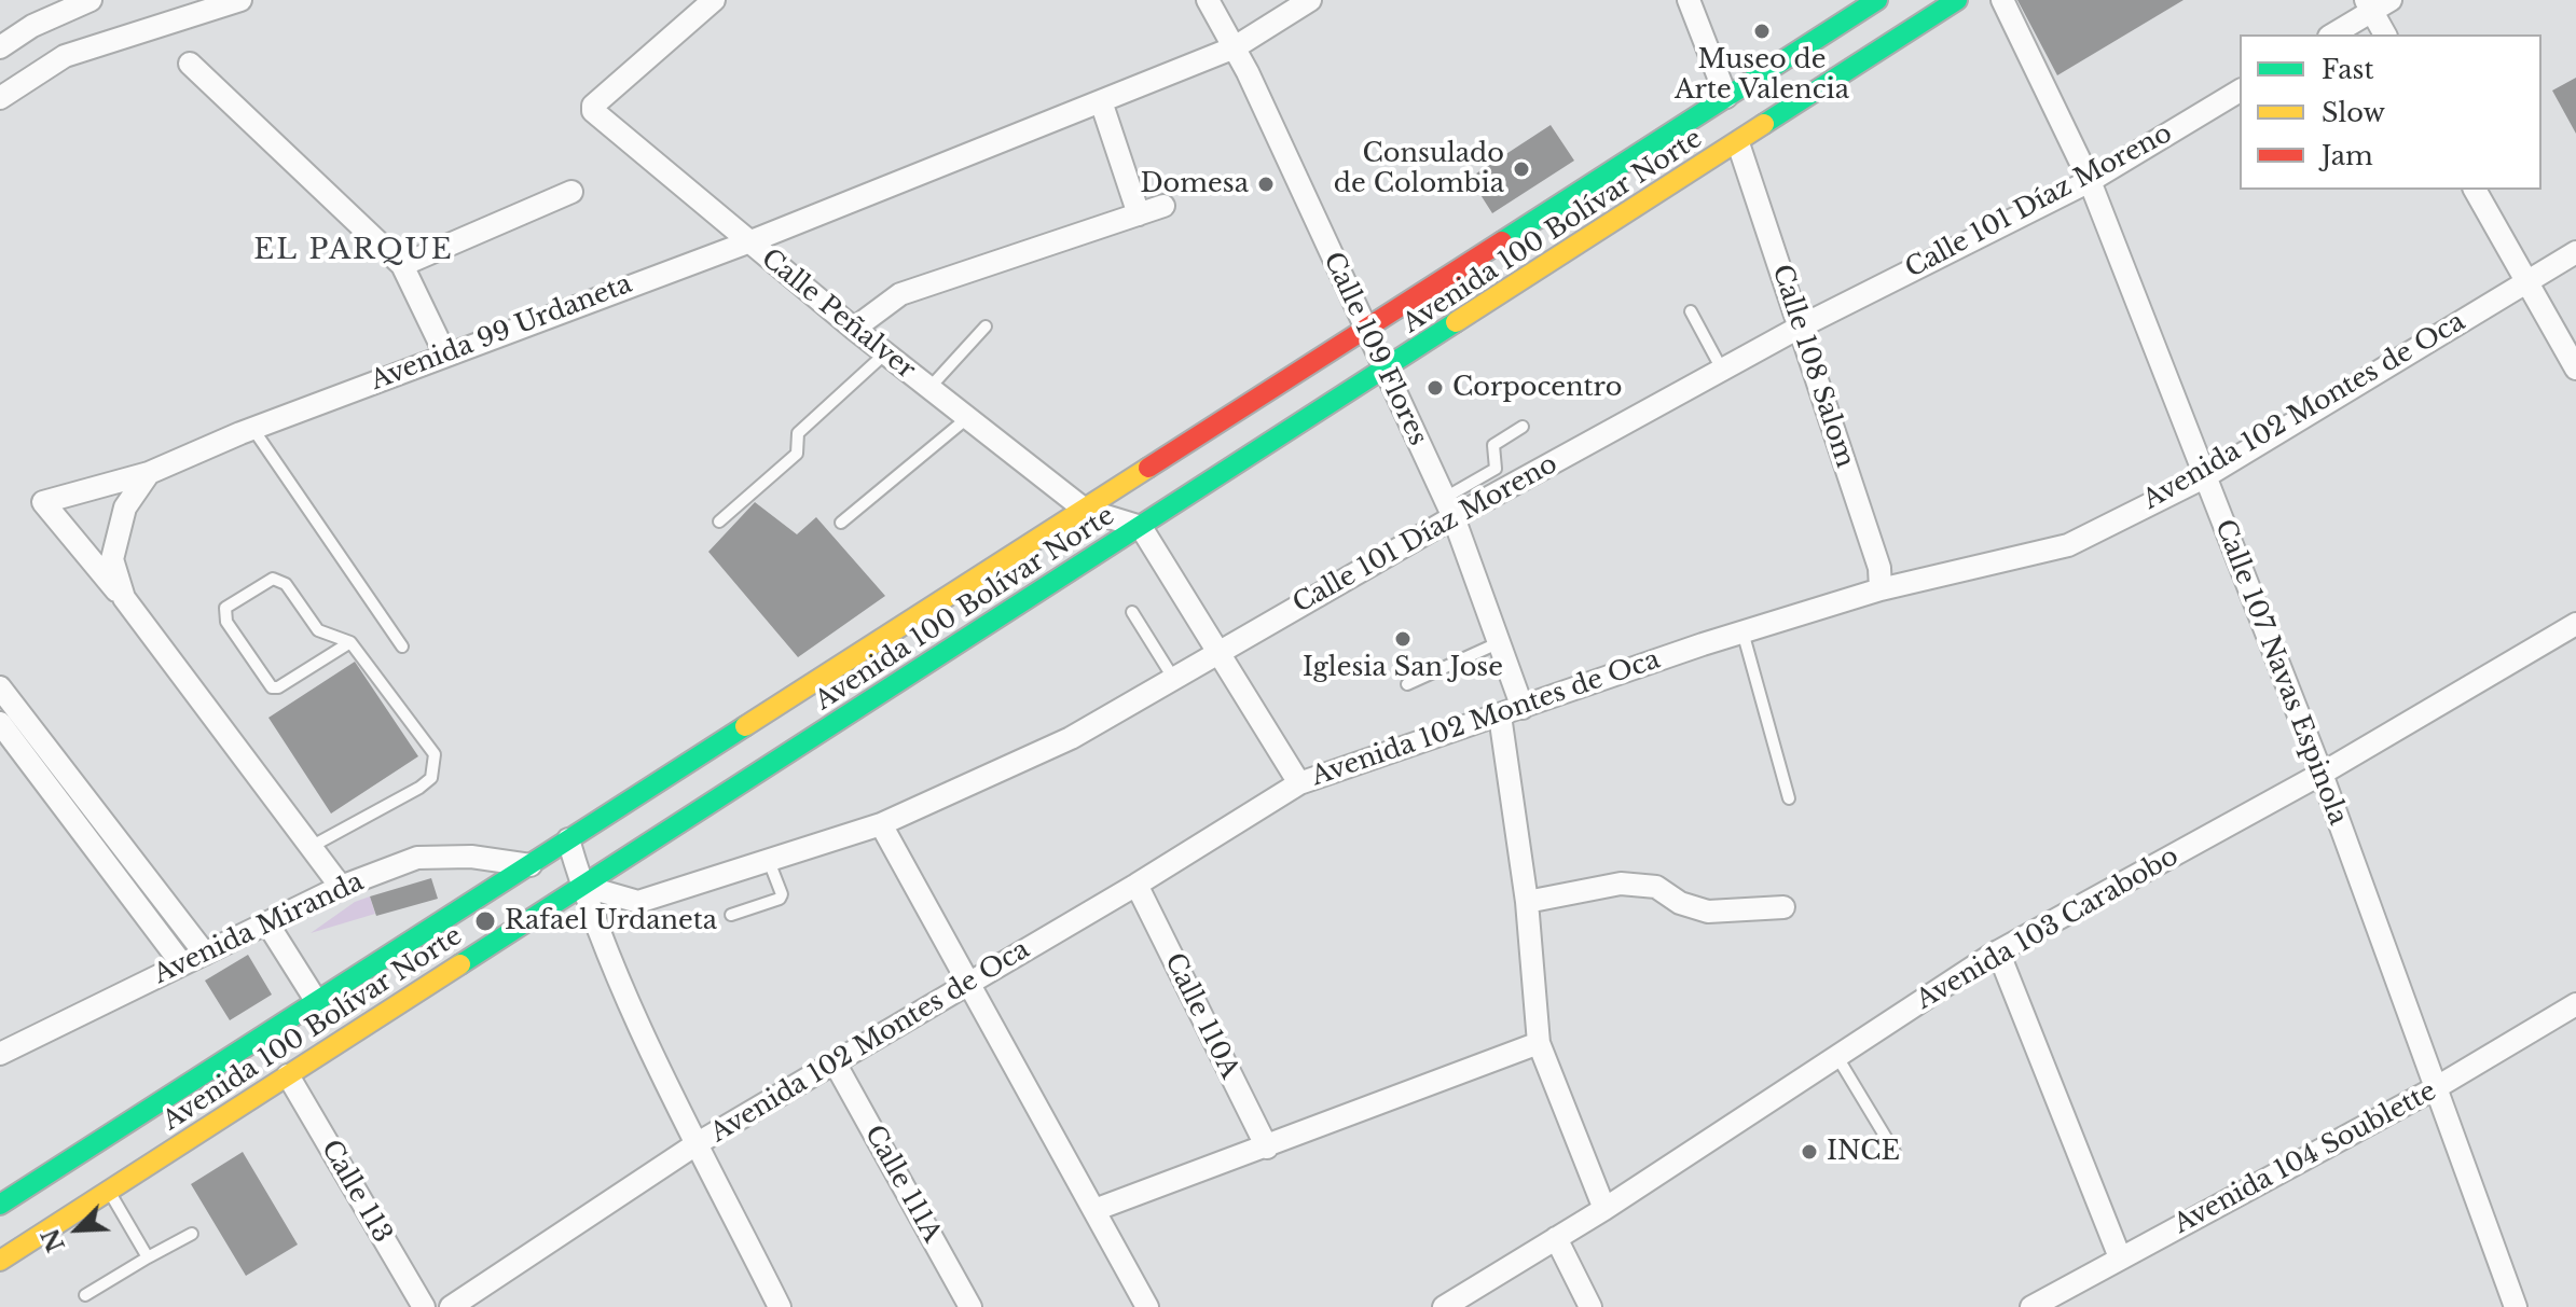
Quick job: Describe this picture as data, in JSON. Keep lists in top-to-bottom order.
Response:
{
  "streets": {
    "main road": ["Avenida 100 Bolívar Norte"],
    "street": [
      "Calle 101 Díaz Moreno",
      "Calle Peñalver",
      "Avenida 99 Urdaneta",
      "Calle 109 Flores",
      "Calle 108 Salom",
      "Avenida 102 Montes de Oca",
      "Calle 107 Navas Espinola",
      "Avenida Miranda",
      "Avenida 103 Carabobo",
      "Calle 110A",
      "Avenida 104 Soublette",
      "Calle 111A",
      "Calle 113"
    ]
  },
  "crossings": [
    ["Calle 101 Díaz Moreno", "Avenida 100 Bolívar Norte"],
    ["Calle 101 Díaz Moreno", "Calle 109 Flores"],
    ["Calle 101 Díaz Moreno", "Calle 108 Salom"],
    ["Calle 101 Díaz Moreno", "Calle 107 Navas Espinola"],
    ["Avenida 100 Bolívar Norte", "Calle Peñalver"],
    ["Avenida 100 Bolívar Norte", "Calle 109 Flores"],
    ["Avenida 100 Bolívar Norte", "Calle 108 Salom"],
    ["Avenida 100 Bolívar Norte", "Avenida Miranda"],
    ["Avenida 100 Bolívar Norte", "Calle 113"],
    ["Calle Peñalver", "Avenida 99 Urdaneta"],
    ["Avenida 99 Urdaneta", "Calle 109 Flores"],
    ["Calle 109 Flores", "Avenida 102 Montes de Oca"],
    ["Calle 108 Salom", "Avenida 102 Montes de Oca"],
    ["Avenida 102 Montes de Oca", "Calle 107 Navas Espinola"],
    ["Avenida 102 Montes de Oca", "Calle 110A"],
    ["Avenida 102 Montes de Oca", "Calle 111A"],
    ["Calle 107 Navas Espinola", "Avenida 103 Carabobo"],
    ["Calle 107 Navas Espinola", "Avenida 104 Soublette"]
  ],
  "districts": ["EL PARQUE"],
  "places": [
    "Museo de Arte Valencia",
    "Consulado de Colombia",
    "Domesa",
    "Corpocentro",
    "Iglesia San Jose",
    "Rafael Urdaneta",
    "INCE"
  ],
  "legend": ["Fast", "Slow", "Jam"],
  "north": "bottom left"
}
